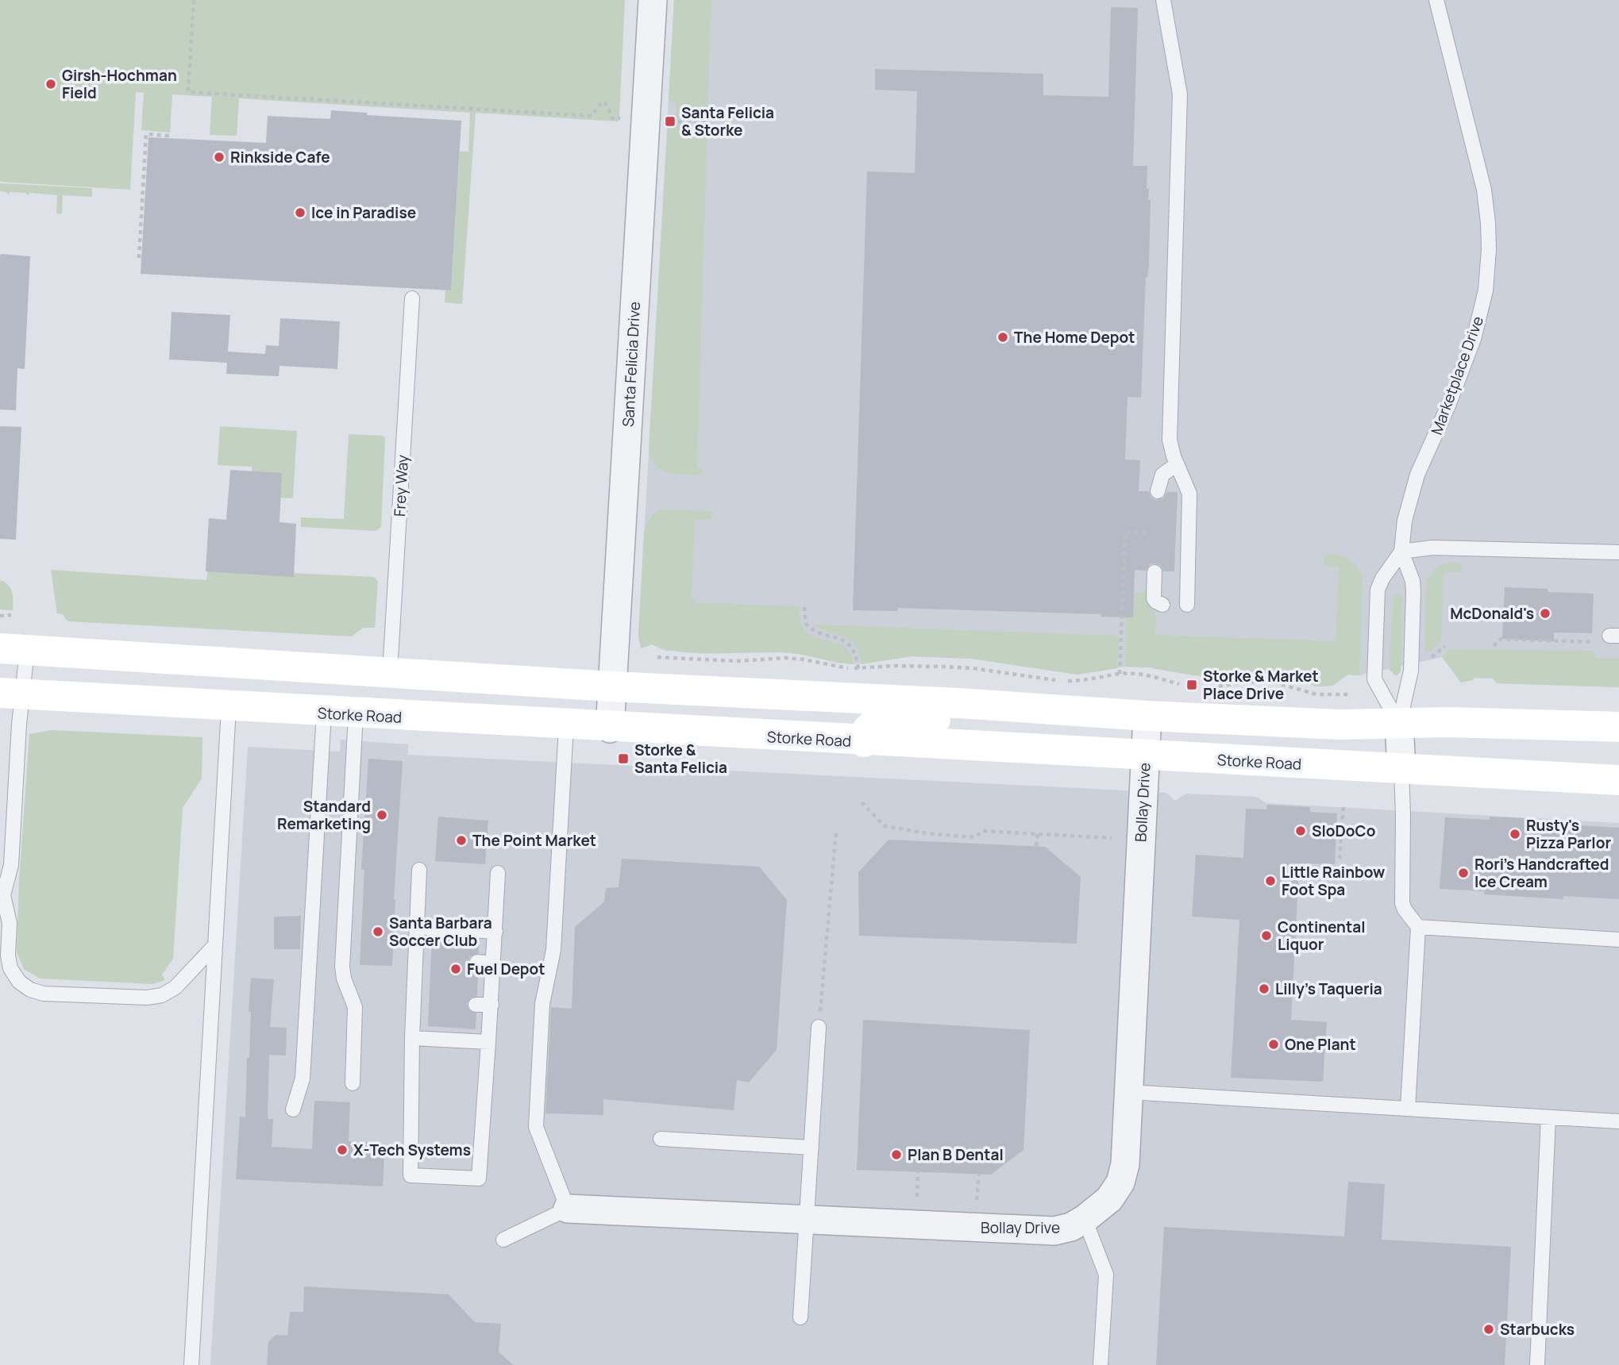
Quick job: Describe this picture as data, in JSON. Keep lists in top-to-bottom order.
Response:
{
  "streets": {
    "main road": ["Storke Road"],
    "street": ["Santa Felicia Drive", "Bollay Drive"],
    "lane": ["Marketplace Drive", "Frey Way"]
  },
  "crossings": [
    ["Santa Felicia Drive", "Storke Road"],
    ["Storke Road", "Bollay Drive"]
  ],
  "places": {
    "other": [
      "Girsh-Hochman Field",
      "Rinkside Cafe",
      "Ice in Paradise",
      "The Home Depot",
      "McDonald's",
      "Standard Remarketing",
      "SloDoCo",
      "Rusty's Pizza Parlor",
      "The Point Market",
      "Rori's Handcrafted Ice Cream",
      "Little Rainbow Foot Spa",
      "Santa Barbara Soccer Club",
      "Continental Liquor",
      "Fuel Depot",
      "Lilly's Taqueria",
      "One Plant",
      "X-Tech Systems",
      "Plan B Dental",
      "Starbucks"
    ],
    "transit": ["Santa Felicia & Storke", "Storke & Market Place Drive", "Storke & Santa Felicia"]
  }
}
